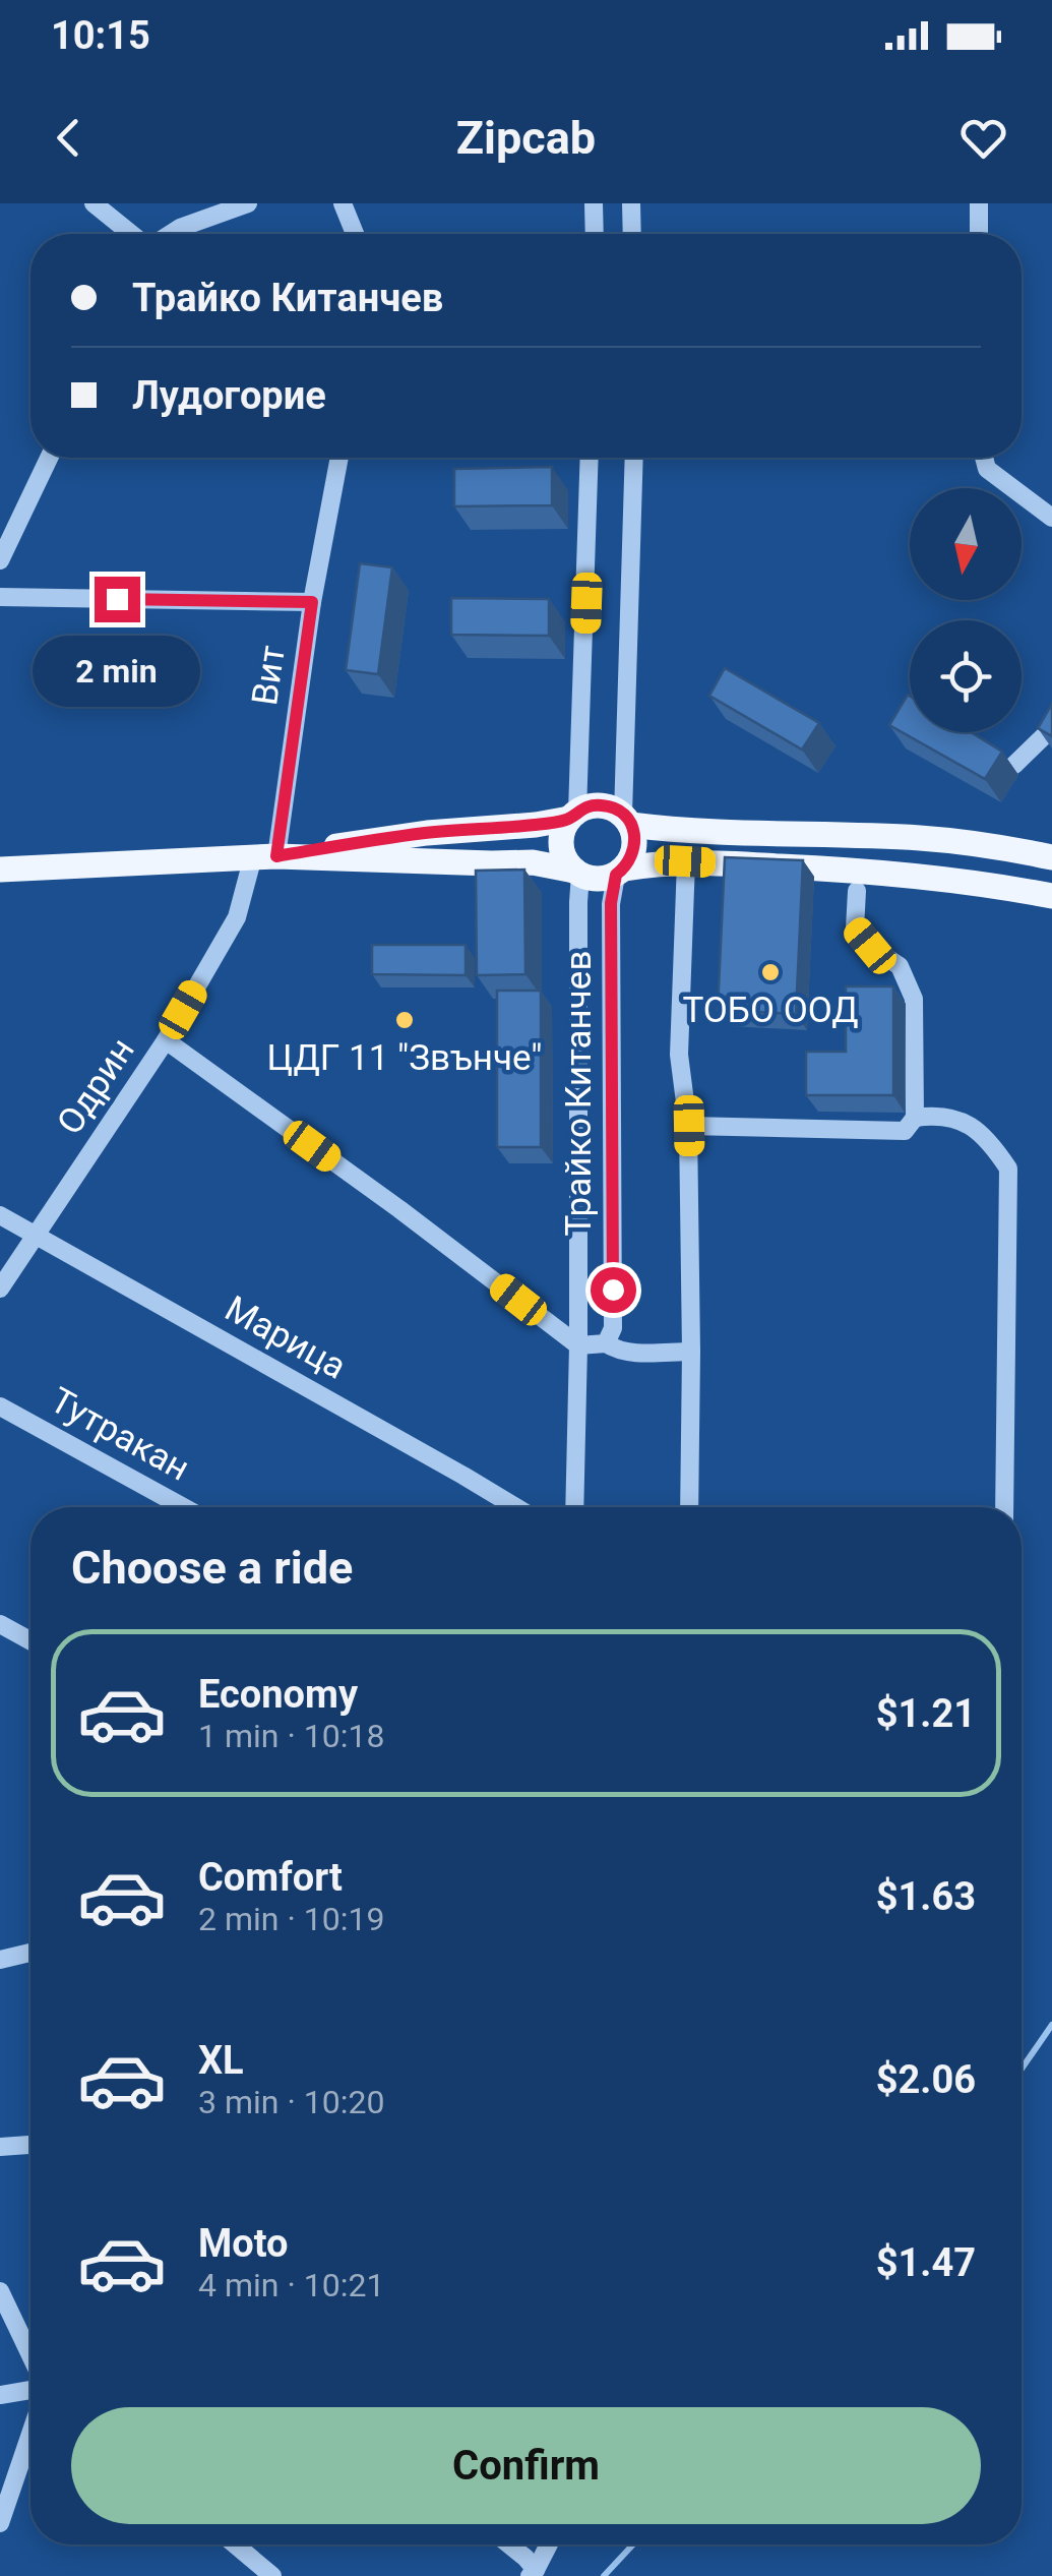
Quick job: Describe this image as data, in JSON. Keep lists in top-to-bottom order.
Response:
{
  "streets": {
    "street": [
      "Вит",
      "Одрин",
      "Трайко Китанчев",
      "Марица",
      "Тутракан"
    ]
  },
  "crossings": [
    ["Вит", "Одрин"],
    ["Одрин", "Марица"]
  ],
  "places": ["ТОБО ООД", "ЦДГ 11 \"Звънче\""],
  "north": "bottom",
  "page": {
    "status": "10:15",
    "header": "Zipcab",
    "banner": ["Трайко Китанчев", "Лудогорие"],
    "bubble": "2 min",
    "heading": "Choose a ride",
    "list": [
      {
        "name": "Economy",
        "note": "1 min · 10:18",
        "value": "$1.21"
      },
      {
        "name": "Comfort",
        "note": "2 min · 10:19",
        "value": "$1.63"
      },
      {
        "name": "XL",
        "note": "3 min · 10:20",
        "value": "$2.06"
      },
      {
        "name": "Moto",
        "note": "4 min · 10:21",
        "value": "$1.47"
      }
    ],
    "buttons": "Confirm"
  }
}
